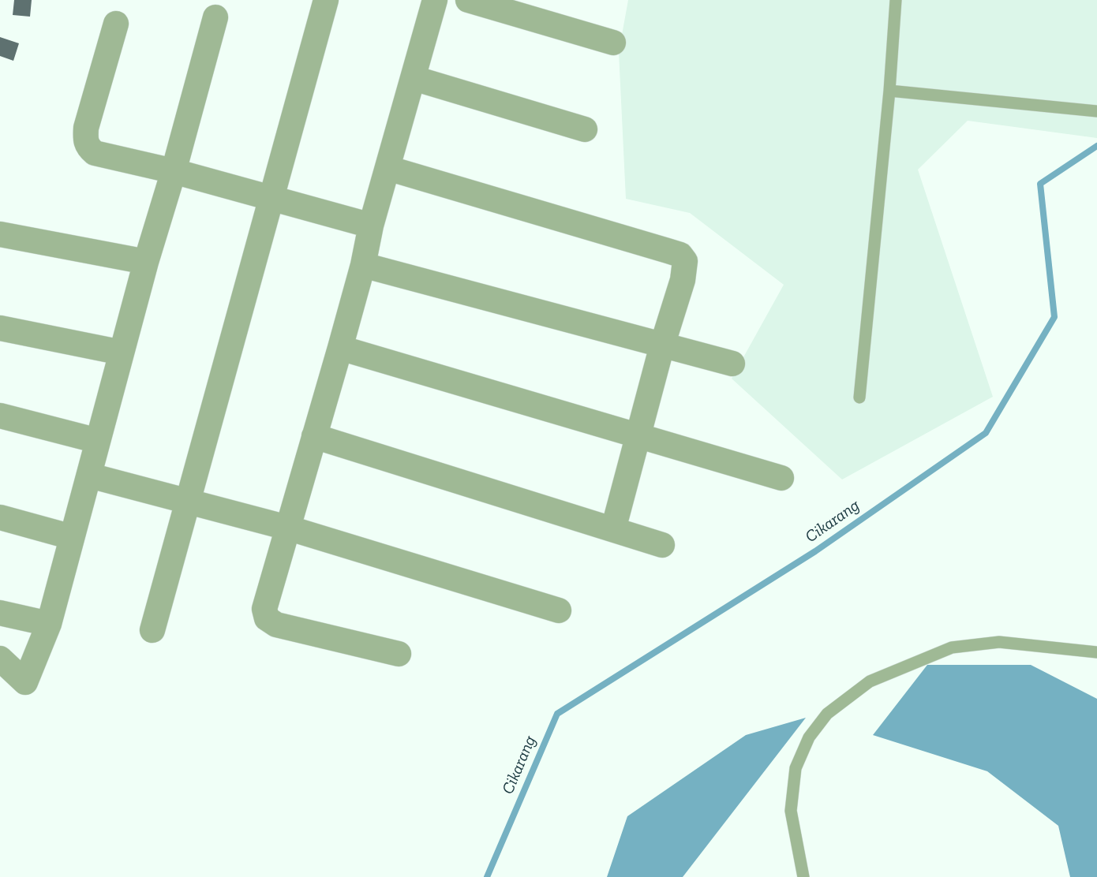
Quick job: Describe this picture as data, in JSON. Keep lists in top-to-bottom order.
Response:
{
  "water": ["Cikarang"]
}
